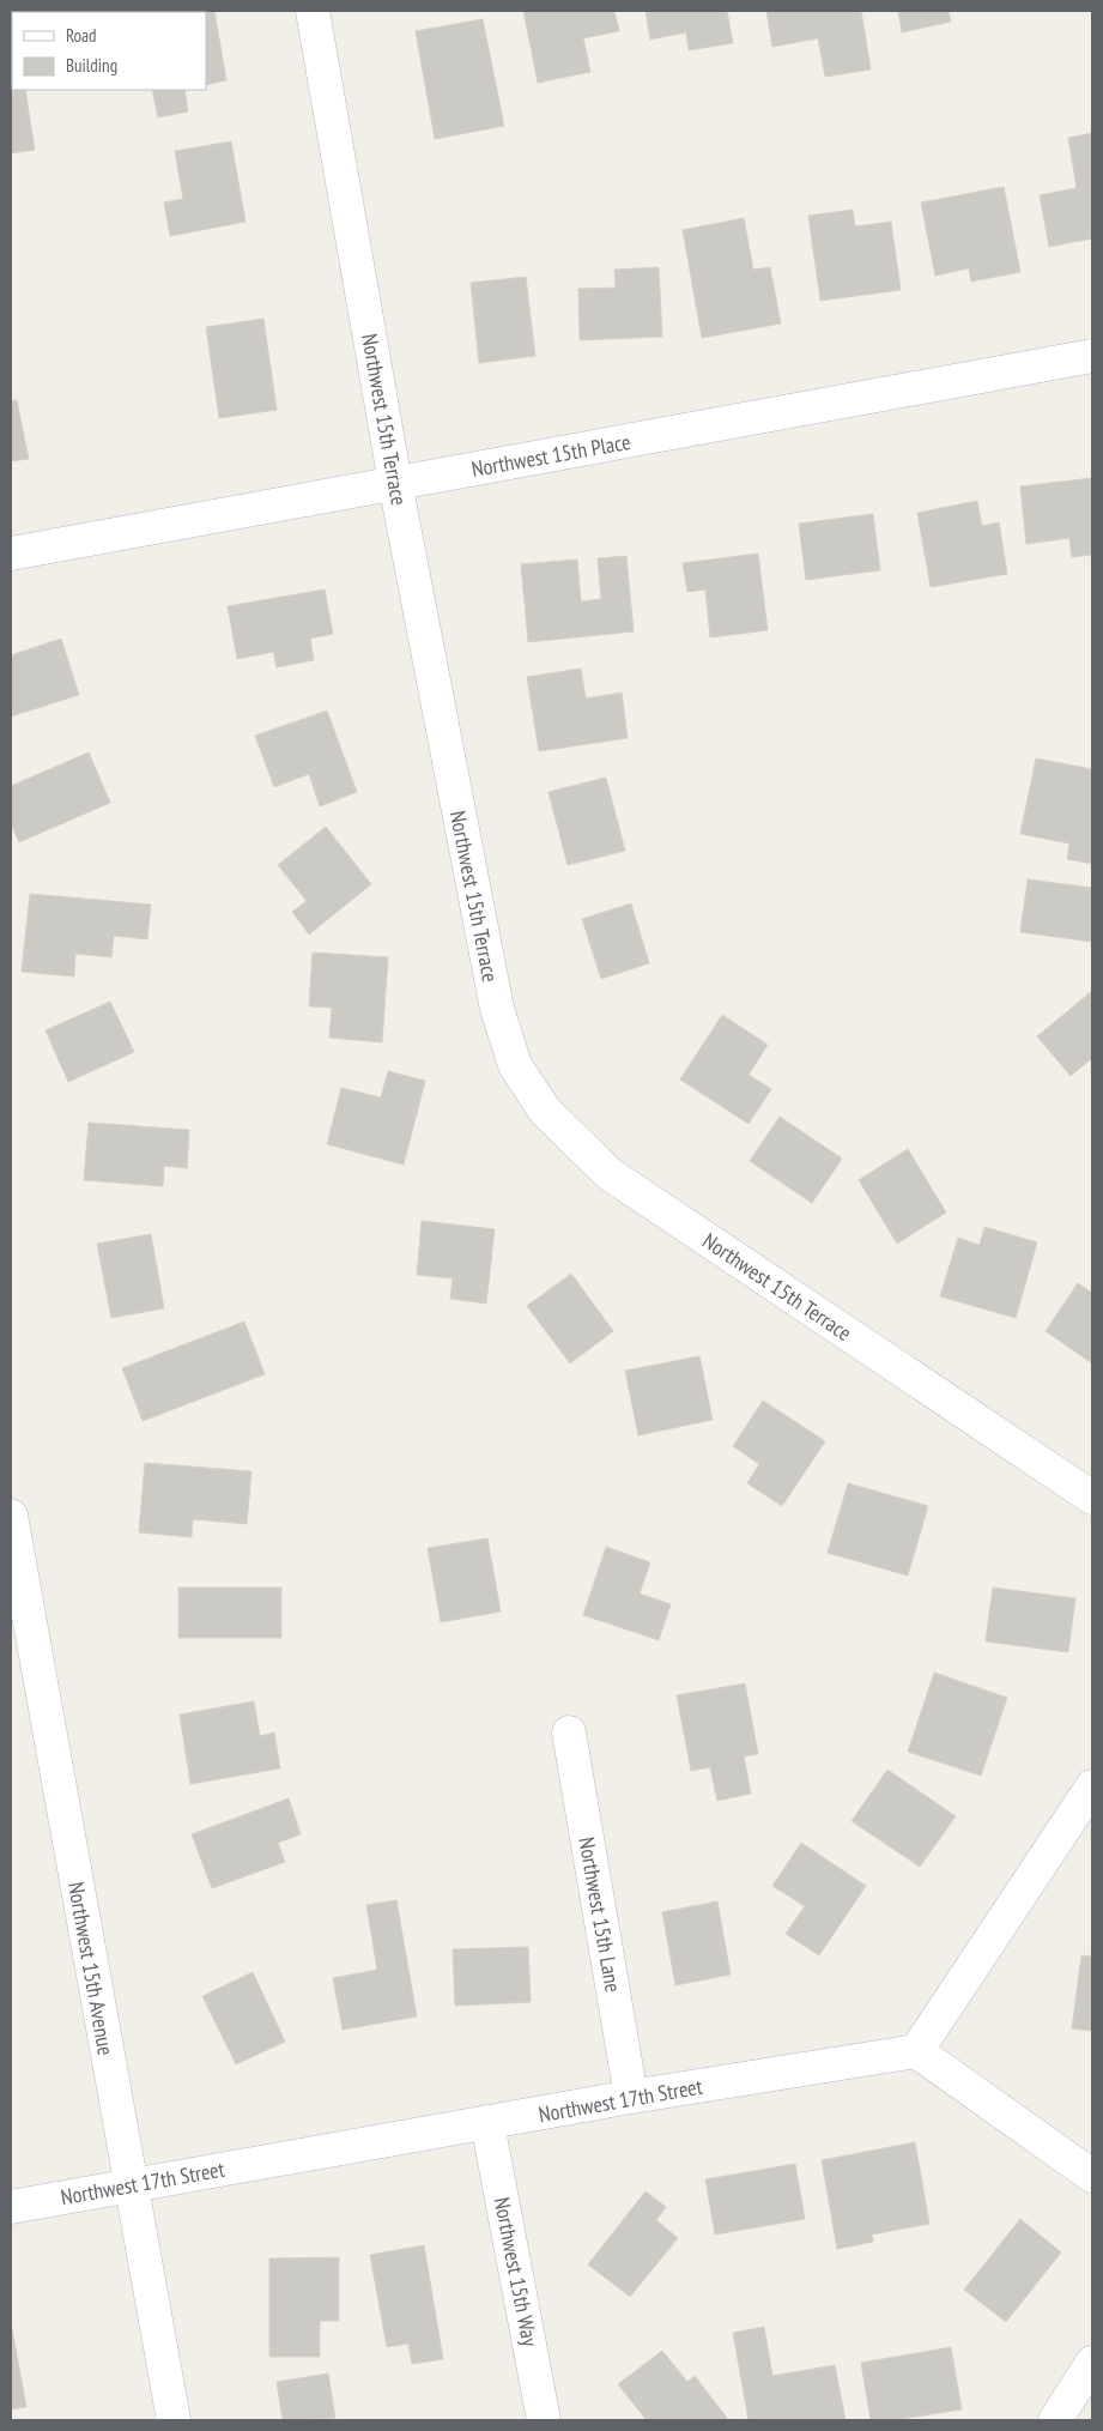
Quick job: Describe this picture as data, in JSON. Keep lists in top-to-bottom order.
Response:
{
  "streets": {
    "street": [
      "Northwest 15th Terrace",
      "Northwest 15th Place",
      "Northwest 15th Lane",
      "Northwest 15th Avenue",
      "Northwest 17th Street",
      "Northwest 15th Way"
    ]
  },
  "crossings": [
    ["Northwest 15th Terrace", "Northwest 15th Place"],
    ["Northwest 15th Lane", "Northwest 17th Street"],
    ["Northwest 15th Avenue", "Northwest 17th Street"],
    ["Northwest 17th Street", "Northwest 15th Way"]
  ],
  "legend": ["Road", "Building"]
}
